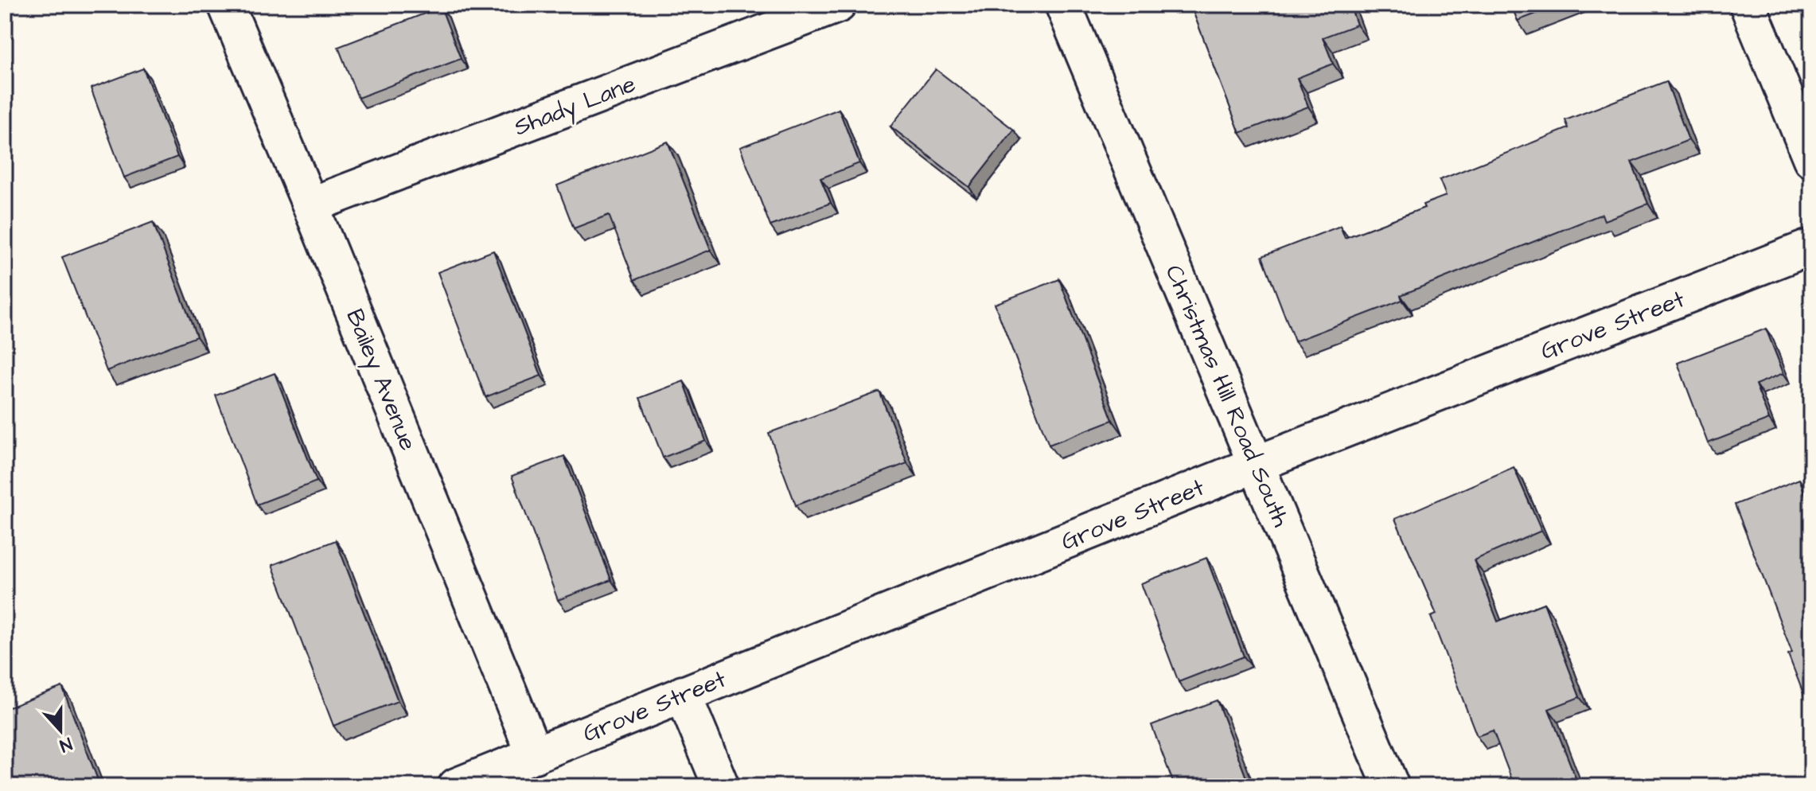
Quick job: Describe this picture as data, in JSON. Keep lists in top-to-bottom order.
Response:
{
  "streets": {
    "street": [
      "Shady Lane",
      "Grove Street",
      "Bailey Avenue",
      "Christmas Hill Road South"
    ]
  },
  "crossings": [
    ["Shady Lane", "Bailey Avenue"],
    ["Grove Street", "Bailey Avenue"],
    ["Grove Street", "Christmas Hill Road South"]
  ],
  "north": "bottom"
}
